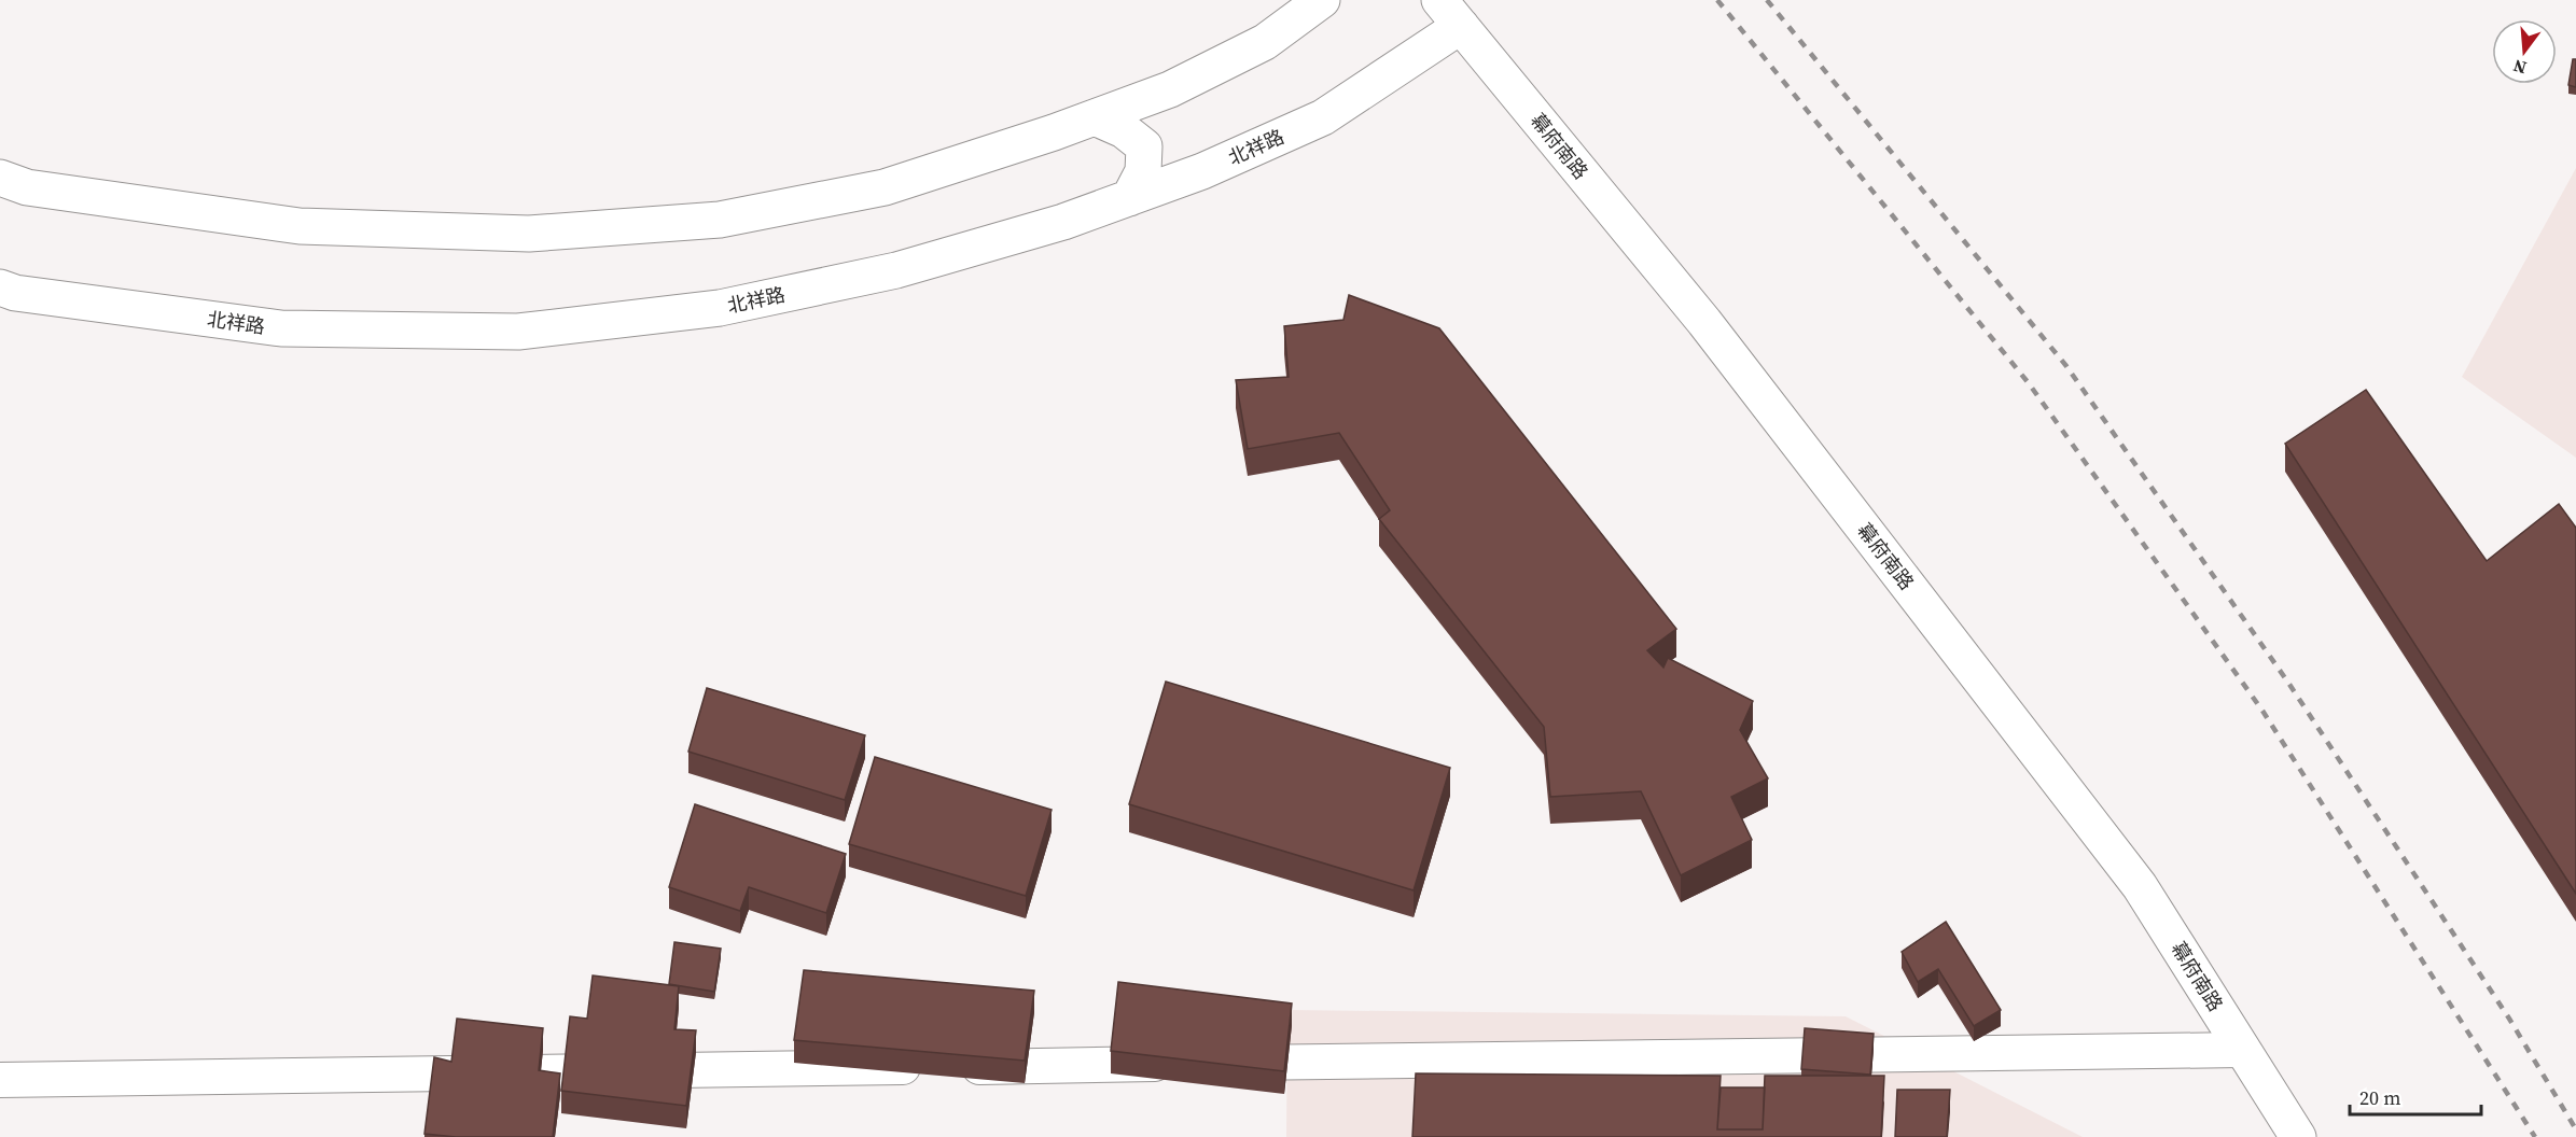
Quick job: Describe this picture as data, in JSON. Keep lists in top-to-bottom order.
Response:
{
  "streets": {
    "street": ["幕府南路", "北祥路"]
  },
  "crossings": [
    ["幕府南路", "北祥路"]
  ],
  "scale_bar": "20 m",
  "north": "bottom"
}
